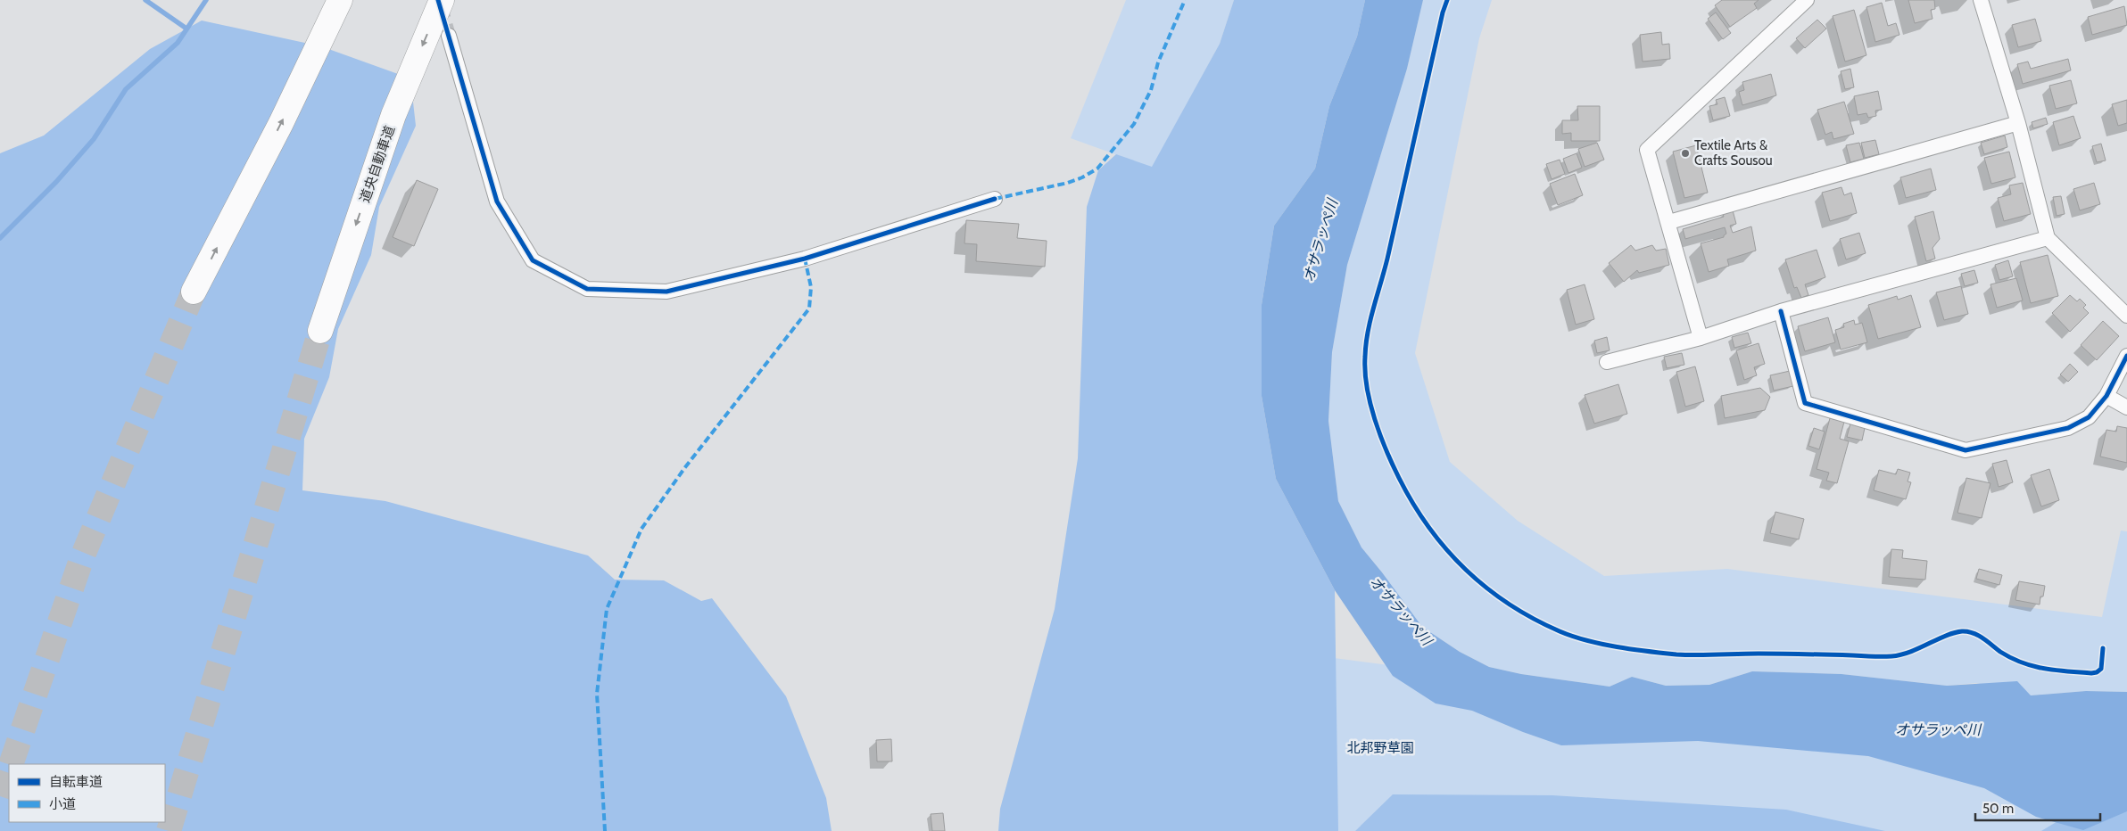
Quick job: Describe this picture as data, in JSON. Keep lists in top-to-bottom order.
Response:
{
  "streets": {
    "highway": ["道央自動車道"]
  },
  "water": ["オサラッペ川"],
  "parks": ["北邦野草園"],
  "places": ["Textile Arts & Crafts Sousou"],
  "legend": ["自転車道", "小道"],
  "scale_bar": "50 m"
}
